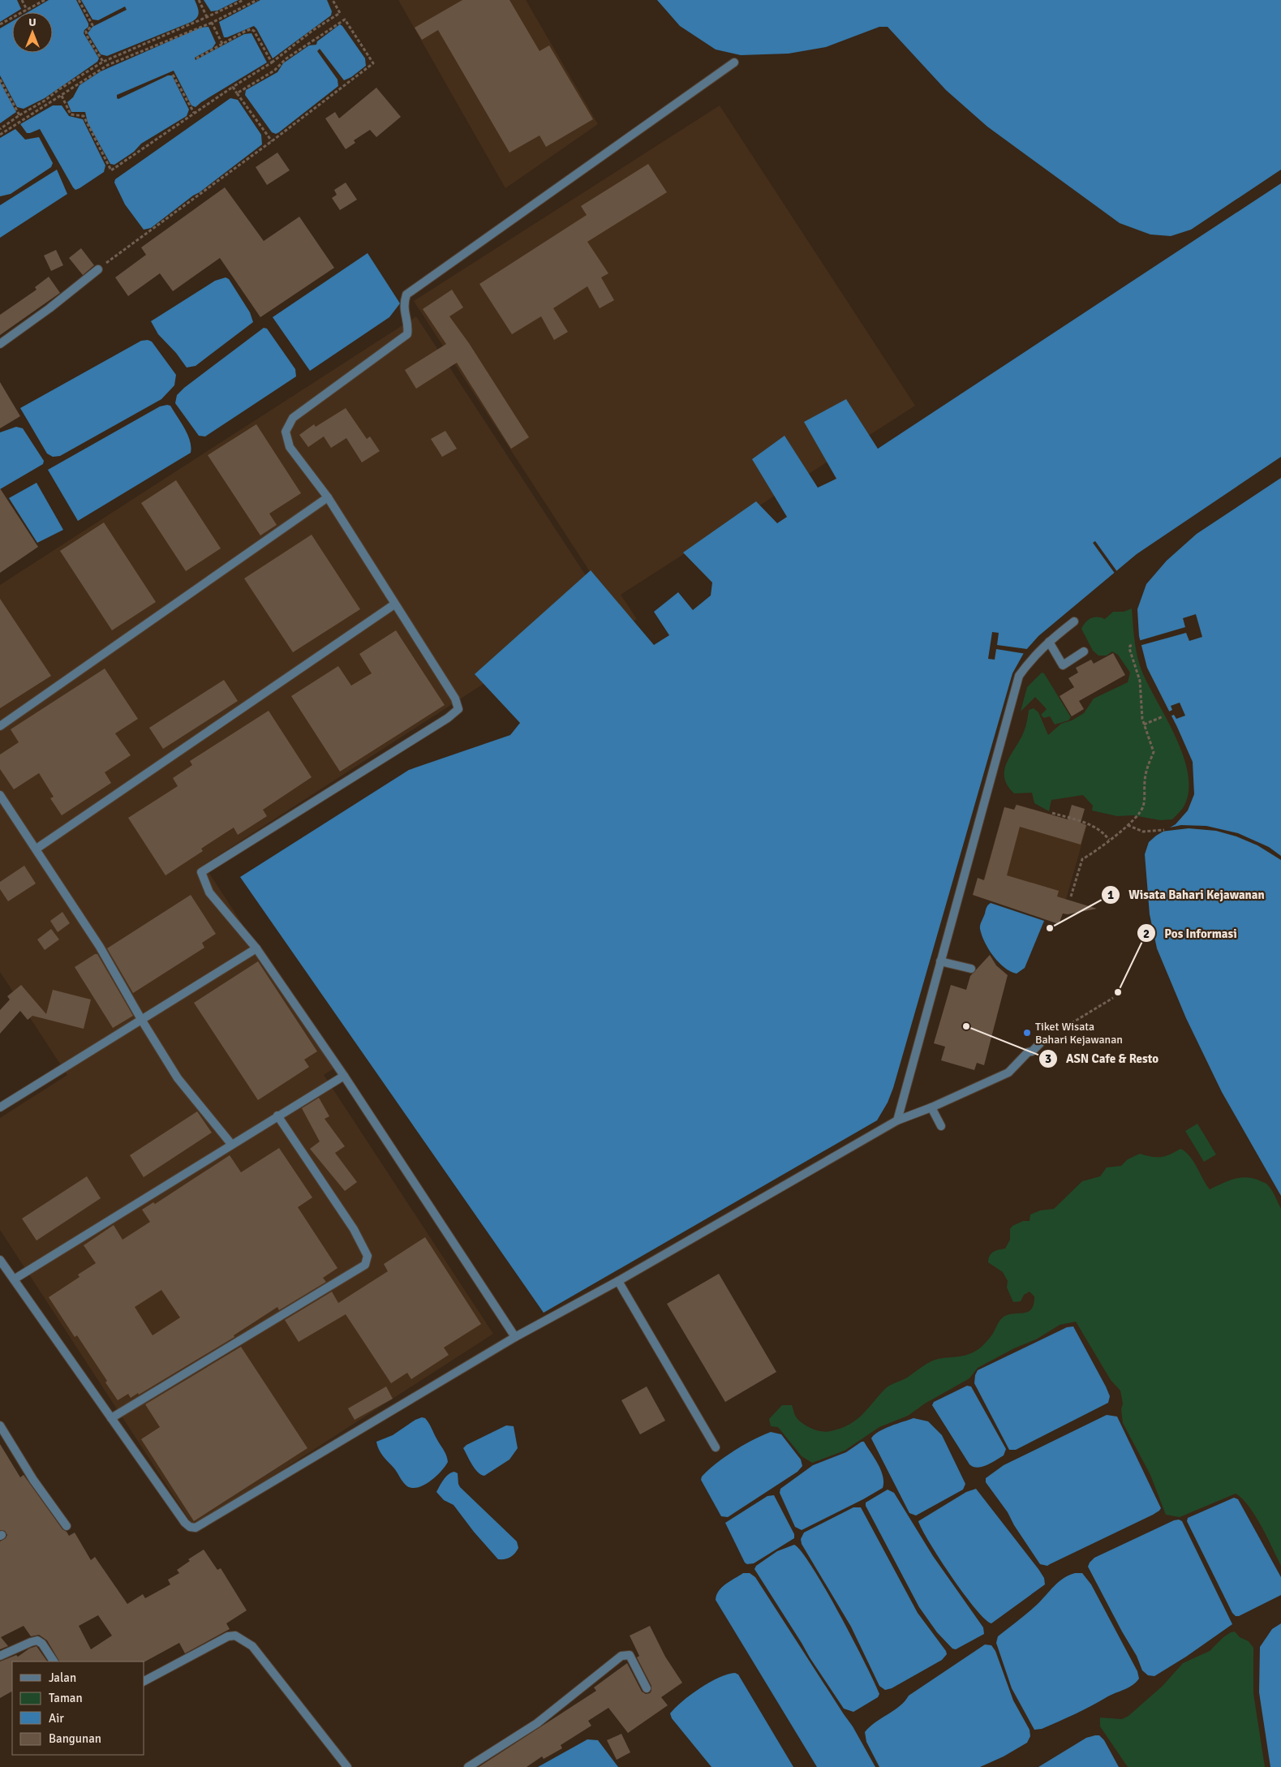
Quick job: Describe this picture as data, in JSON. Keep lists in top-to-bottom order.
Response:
{
  "places": [
    "Wisata Bahari Kejawanan",
    "Pos Informasi",
    "ASN Cafe & Resto",
    "Tiket Wisata Bahari Kejawanan"
  ],
  "legend": [
    "Jalan",
    "Taman",
    "Air",
    "Bangunan"
  ],
  "north": "top"
}
